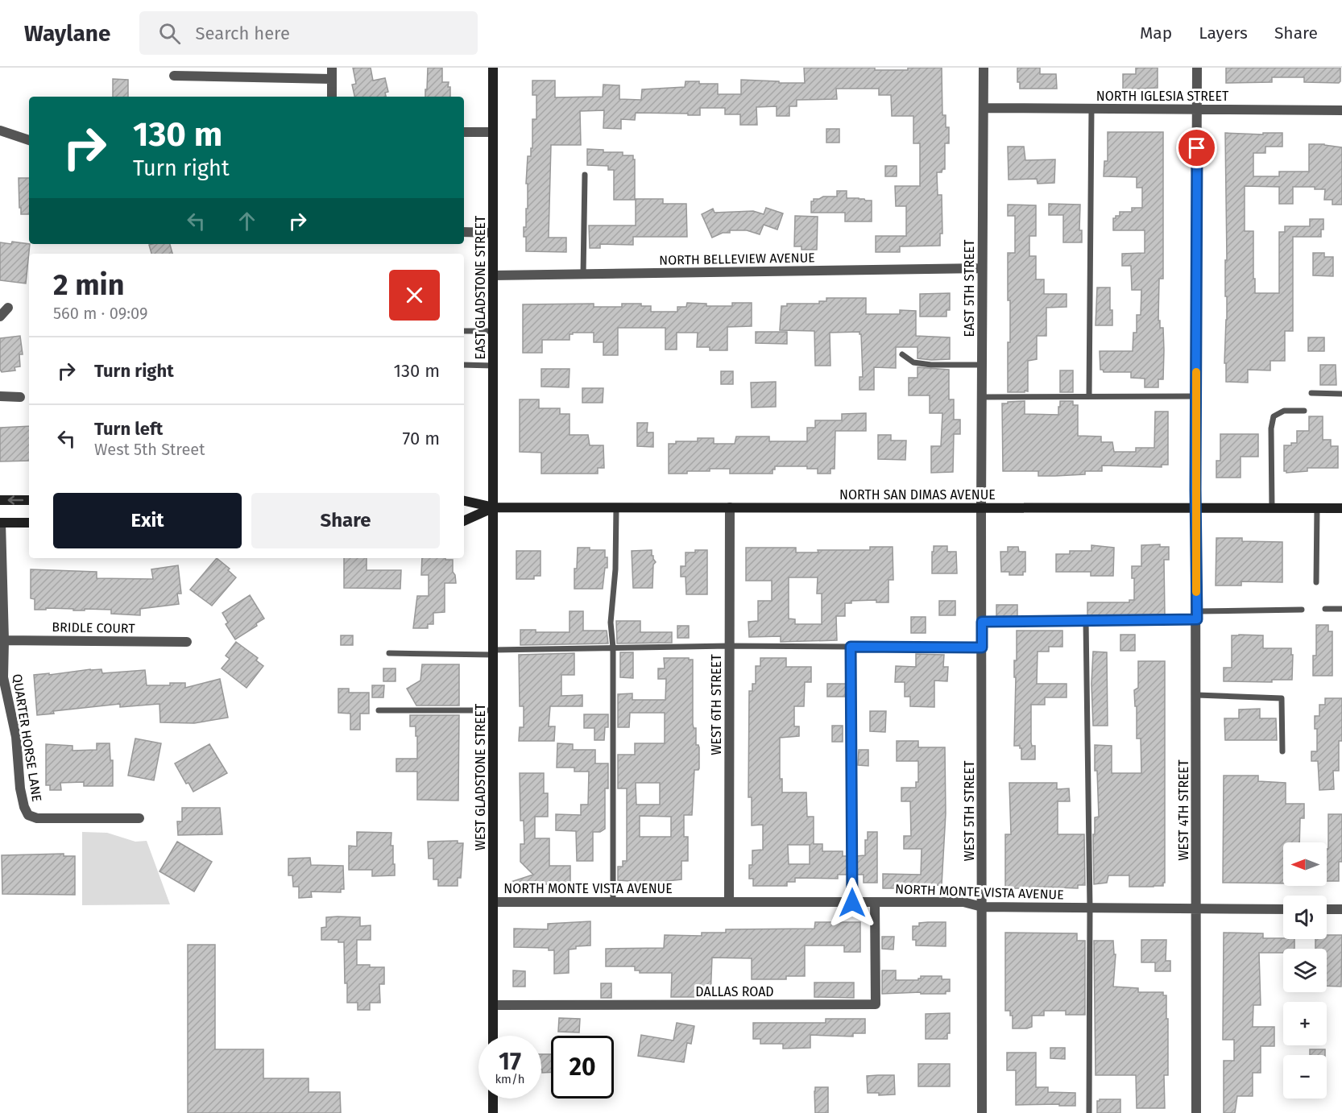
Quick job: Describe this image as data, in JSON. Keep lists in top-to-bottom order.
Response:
{
  "streets": {
    "main road": ["EAST GLADSTONE STREET", "NORTH SAN DIMAS AVENUE", "WEST GLADSTONE STREET"],
    "street": [
      "NORTH IGLESIA STREET",
      "NORTH BELLEVIEW AVENUE",
      "EAST 5TH STREET",
      "BRIDLE COURT",
      "WEST 6TH STREET",
      "QUARTER HORSE LANE",
      "WEST 4TH STREET",
      "WEST 5TH STREET",
      "NORTH MONTE VISTA AVENUE",
      "DALLAS ROAD"
    ]
  },
  "crossings": [
    ["NORTH IGLESIA STREET", "EAST 5TH STREET"],
    ["NORTH IGLESIA STREET", "WEST 4TH STREET"],
    ["NORTH BELLEVIEW AVENUE", "EAST GLADSTONE STREET"],
    ["NORTH BELLEVIEW AVENUE", "EAST 5TH STREET"],
    ["EAST GLADSTONE STREET", "NORTH SAN DIMAS AVENUE"],
    ["EAST GLADSTONE STREET", "WEST GLADSTONE STREET"],
    ["EAST 5TH STREET", "NORTH SAN DIMAS AVENUE"],
    ["EAST 5TH STREET", "WEST 5TH STREET"],
    ["NORTH SAN DIMAS AVENUE", "WEST 6TH STREET"],
    ["NORTH SAN DIMAS AVENUE", "WEST GLADSTONE STREET"],
    ["NORTH SAN DIMAS AVENUE", "WEST 4TH STREET"],
    ["NORTH SAN DIMAS AVENUE", "WEST 5TH STREET"],
    ["BRIDLE COURT", "QUARTER HORSE LANE"],
    ["WEST 6TH STREET", "NORTH MONTE VISTA AVENUE"],
    ["WEST GLADSTONE STREET", "NORTH MONTE VISTA AVENUE"],
    ["WEST GLADSTONE STREET", "DALLAS ROAD"],
    ["WEST 4TH STREET", "NORTH MONTE VISTA AVENUE"],
    ["WEST 5TH STREET", "NORTH MONTE VISTA AVENUE"],
    ["NORTH MONTE VISTA AVENUE", "DALLAS ROAD"]
  ],
  "north": "left",
  "page": {
    "header": "Waylane",
    "search": "Search here",
    "nav": ["Map", "Layers", "Share"],
    "turn": ["130 m", "Turn right"],
    "heading": ["2 min", "560 m · 09:09"],
    "list": [
      {
        "name": "Turn right",
        "value": "130 m"
      },
      {
        "name": "Turn left",
        "note": "West 5th Street",
        "value": "70 m"
      }
    ],
    "buttons": ["Exit", "Share"],
    "map_buttons": ["+", "−"],
    "speed": "17 km/h",
    "limit": "20"
  }
}
